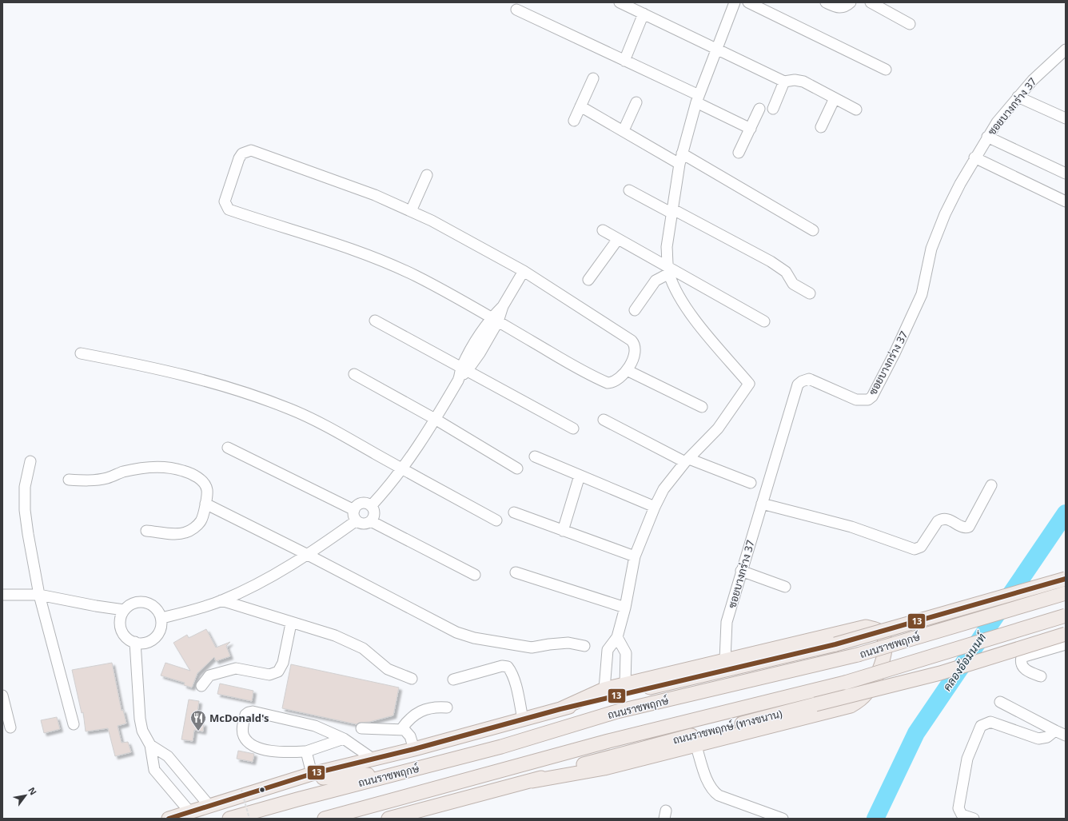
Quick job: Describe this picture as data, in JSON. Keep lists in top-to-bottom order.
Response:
{
  "streets": {
    "main road": ["ถนนราชพฤกษ์", "ถนนราชพฤกษ์ (ทางขนาน)"],
    "street": ["ซอยบางกร่าง 37"]
  },
  "water": ["คลองอ้อมนนท์"],
  "places": {
    "restaurant": ["McDonald's"]
  },
  "lines": ["transit line 13"],
  "north": "top right"
}
